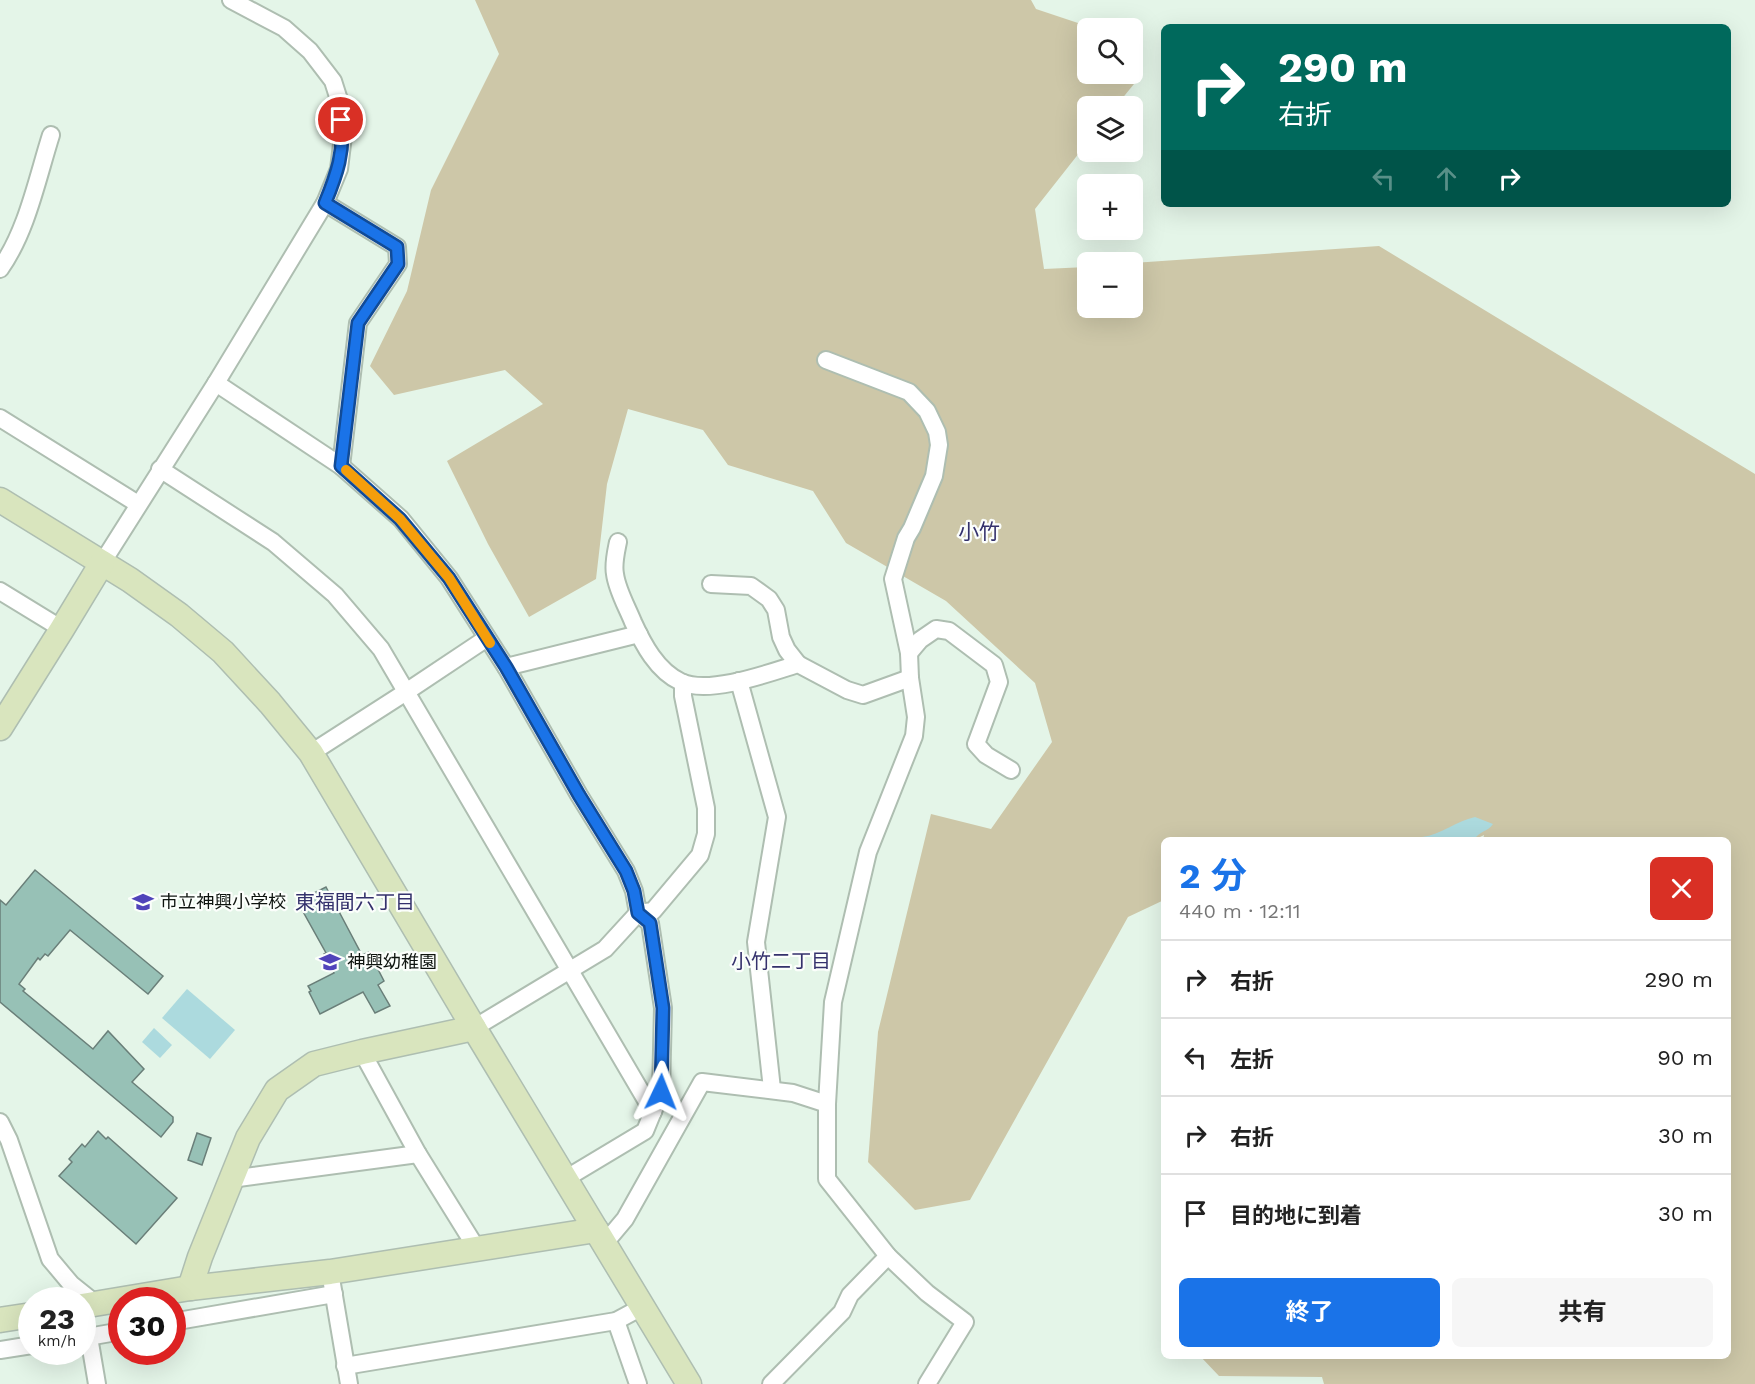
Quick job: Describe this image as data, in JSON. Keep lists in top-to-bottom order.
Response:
{
  "districts": ["小竹", "東福間六丁目", "小竹二丁目"],
  "places": {
    "school or university": ["市立神興小学校", "神興幼稚園"]
  },
  "page": {
    "map_buttons": ["+", "−"],
    "turn": ["290 m", "右折"],
    "heading": ["2 分", "440 m · 12:11"],
    "list": [
      {
        "name": "右折",
        "value": "290 m"
      },
      {
        "name": "左折",
        "value": "90 m"
      },
      {
        "name": "右折",
        "value": "30 m"
      },
      {
        "name": "目的地に到着",
        "value": "30 m"
      }
    ],
    "buttons": ["終了", "共有"],
    "speed": "23 km/h",
    "limit": "30"
  }
}
